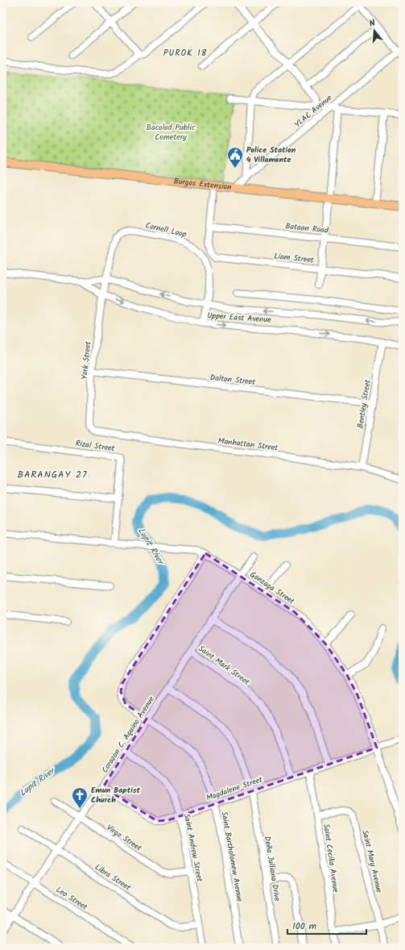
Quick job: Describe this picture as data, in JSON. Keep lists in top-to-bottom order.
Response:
{
  "streets": {
    "main road": ["Burgos Extension"],
    "street": [
      "YLAC Avenue",
      "Bataan Road",
      "Cornell Loop",
      "Liam Street",
      "Upper East Avenue",
      "York Street",
      "Dalton Street",
      "Bentley Street",
      "Manhattan Street",
      "Rizal Street",
      "Gonzaga Street",
      "Saint Mark Street",
      "Corazon C. Aquino Avenue",
      "Magdalene Street",
      "Virgo Street",
      "Saint Andrew Street",
      "Saint Bartholomew Avenue",
      "Saint Cecilia Avenue",
      "Saint Mary Avenue",
      "Doña Julliana Drive",
      "Libra Street",
      "Leo Street"
    ]
  },
  "crossings": [
    ["YLAC Avenue", "Burgos Extension"],
    ["Bataan Road", "Liam Street"],
    ["Cornell Loop", "Upper East Avenue"],
    ["Cornell Loop", "York Street"],
    ["Upper East Avenue", "York Street"],
    ["Upper East Avenue", "Bentley Street"],
    ["York Street", "Dalton Street"],
    ["York Street", "Manhattan Street"],
    ["Dalton Street", "Bentley Street"],
    ["Bentley Street", "Manhattan Street"],
    ["Rizal Street", "Gonzaga Street"],
    ["Gonzaga Street", "Corazon C. Aquino Avenue"],
    ["Gonzaga Street", "Magdalene Street"],
    ["Gonzaga Street", "Saint Bartholomew Avenue"],
    ["Saint Mark Street", "Corazon C. Aquino Avenue"],
    ["Saint Mark Street", "Magdalene Street"],
    ["Corazon C. Aquino Avenue", "Magdalene Street"],
    ["Corazon C. Aquino Avenue", "Virgo Street"],
    ["Corazon C. Aquino Avenue", "Saint Andrew Street"],
    ["Corazon C. Aquino Avenue", "Saint Bartholomew Avenue"],
    ["Corazon C. Aquino Avenue", "Doña Julliana Drive"],
    ["Corazon C. Aquino Avenue", "Libra Street"],
    ["Corazon C. Aquino Avenue", "Leo Street"],
    ["Magdalene Street", "Saint Andrew Street"],
    ["Magdalene Street", "Saint Bartholomew Avenue"],
    ["Magdalene Street", "Saint Cecilia Avenue"],
    ["Magdalene Street", "Doña Julliana Drive"],
    ["Virgo Street", "Saint Andrew Street"],
    ["Saint Andrew Street", "Libra Street"],
    ["Saint Cecilia Avenue", "Saint Mary Avenue"]
  ],
  "districts": ["PUROK 18", "BARANGAY 27"],
  "water": ["Lupit River"],
  "parks": ["Bacolod Public Cemetery"],
  "places": {
    "public building": ["Police Station 4 Villamonte"],
    "church": ["Emun Baptist Church"]
  },
  "scale_bar": "100 m",
  "north": "top"
}
